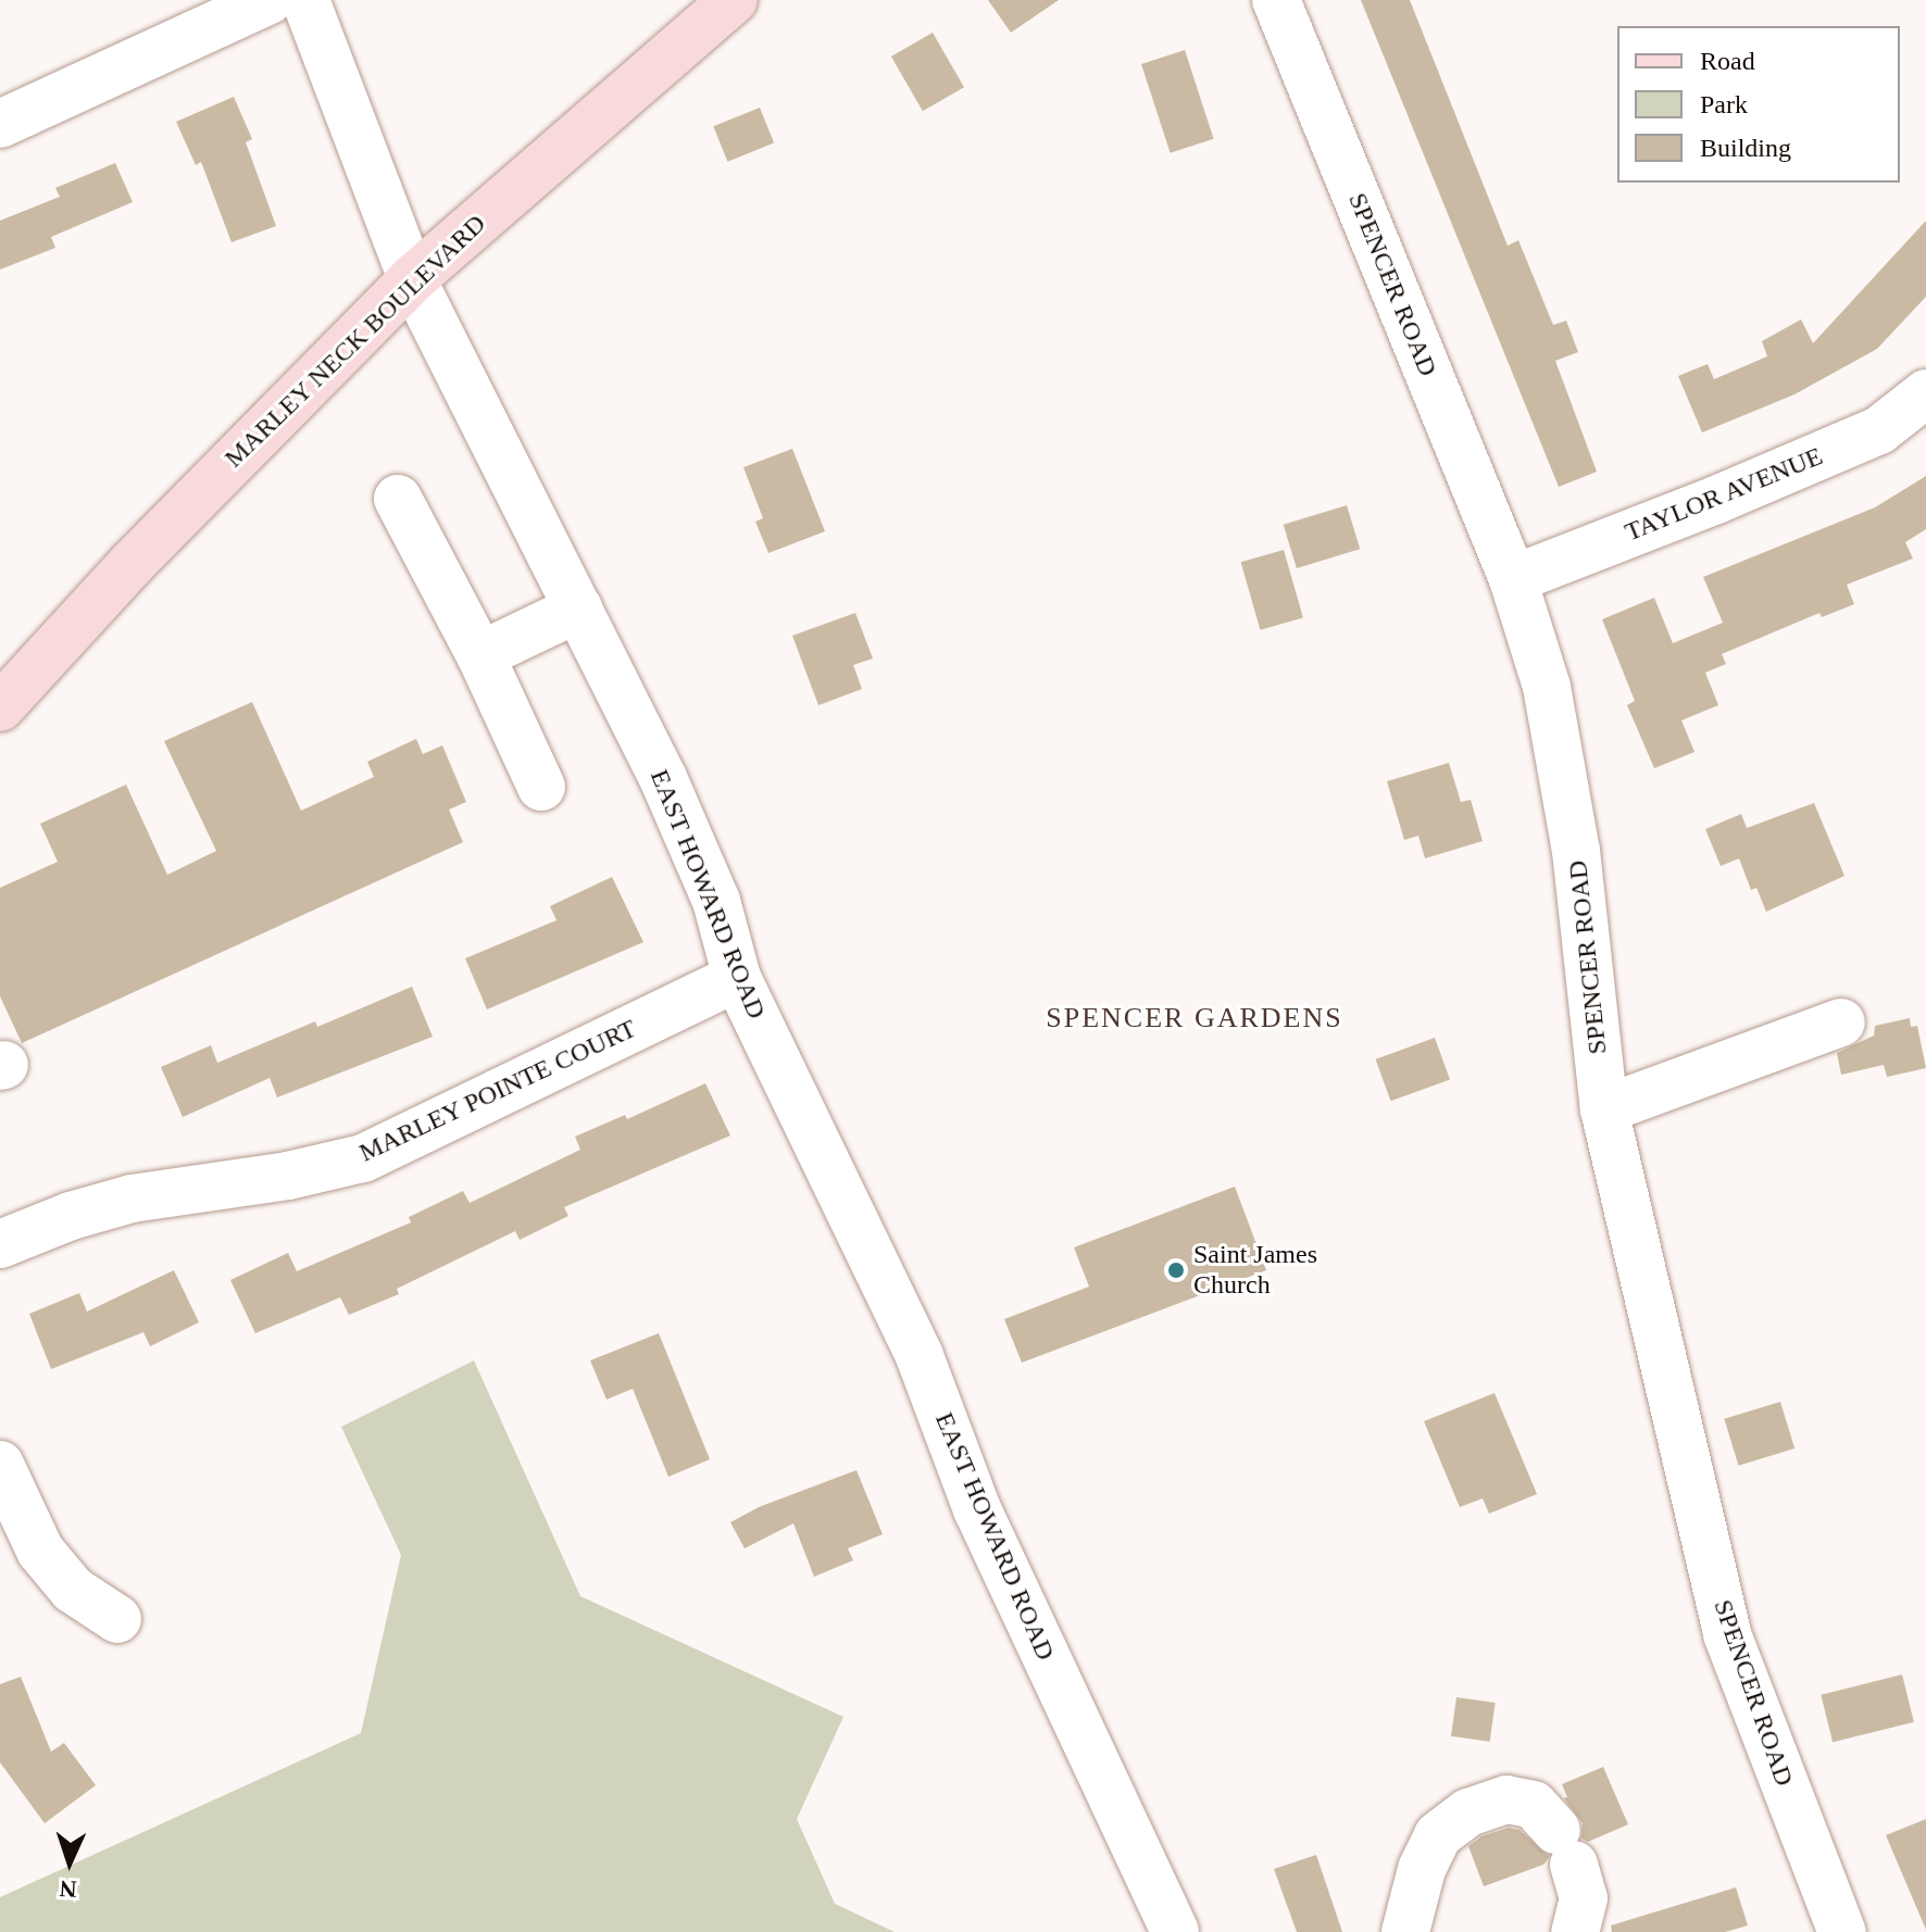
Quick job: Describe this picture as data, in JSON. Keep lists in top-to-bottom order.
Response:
{
  "streets": {
    "main road": ["MARLEY NECK BOULEVARD"],
    "street": [
      "SPENCER ROAD",
      "TAYLOR AVENUE",
      "EAST HOWARD ROAD",
      "MARLEY POINTE COURT"
    ]
  },
  "crossings": [
    ["SPENCER ROAD", "TAYLOR AVENUE"],
    ["MARLEY NECK BOULEVARD", "EAST HOWARD ROAD"],
    ["EAST HOWARD ROAD", "MARLEY POINTE COURT"]
  ],
  "districts": ["SPENCER GARDENS"],
  "places": ["Saint James Church"],
  "legend": ["Road", "Park", "Building"],
  "north": "bottom"
}
